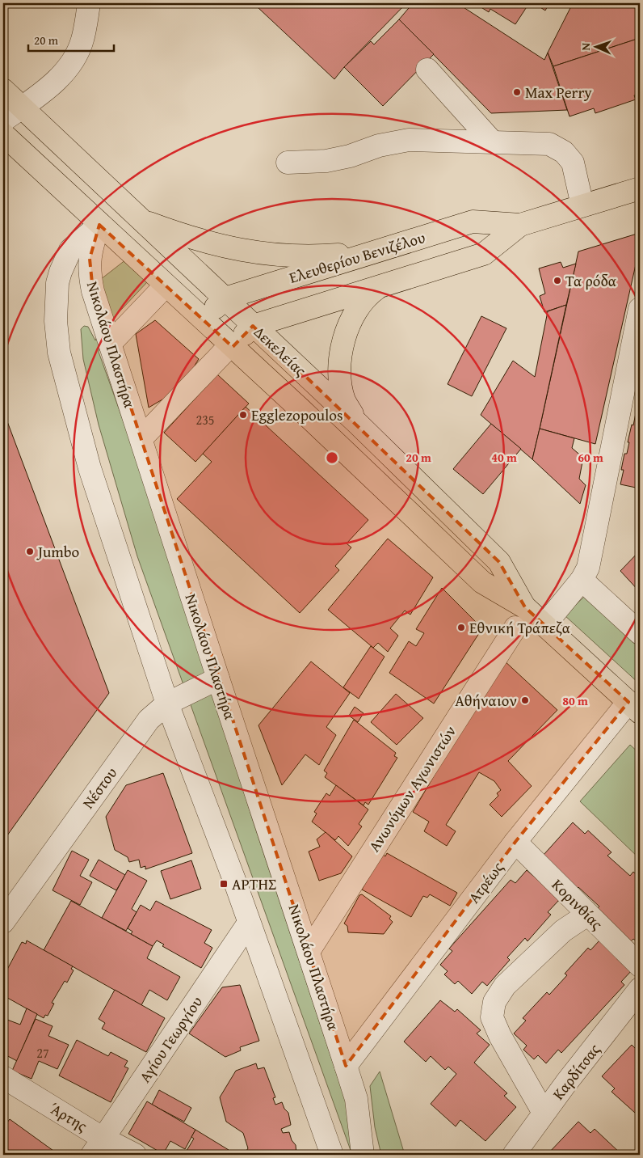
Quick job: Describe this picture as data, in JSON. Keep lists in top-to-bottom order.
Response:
{
  "streets": {
    "main road": ["Ελευθερίου Βενιζέλου", "Δεκελείας"],
    "street": [
      "Νικολάου Πλαστήρα",
      "Νέστου",
      "Ανωνύμων Αγωνιστών",
      "Ατρέως",
      "Κορινθίας",
      "Αγίου Γεωργίου",
      "Καρδίτσας",
      "Άρτης"
    ]
  },
  "crossings": [
    ["Ελευθερίου Βενιζέλου", "Δεκελείας"],
    ["Νικολάου Πλαστήρα", "Δεκελείας"],
    ["Νικολάου Πλαστήρα", "Νέστου"],
    ["Νικολάου Πλαστήρα", "Ανωνύμων Αγωνιστών"],
    ["Νικολάου Πλαστήρα", "Ατρέως"],
    ["Δεκελείας", "Ατρέως"],
    ["Ατρέως", "Κορινθίας"],
    ["Αγίου Γεωργίου", "Άρτης"]
  ],
  "places": {
    "other": [
      "Max Perry",
      "Τα ρόδα",
      "Egglezopoulos",
      "Jumbo",
      "Εθνική Τράπεζα",
      "Αθήναιον"
    ],
    "transit": ["ΑΡΤΗΣ"]
  },
  "house_numbers": ["235", "27"],
  "scale_bar": "20 m",
  "north": "left",
  "rings": [
    "20 m",
    "40 m",
    "60 m",
    "80 m"
  ]
}
